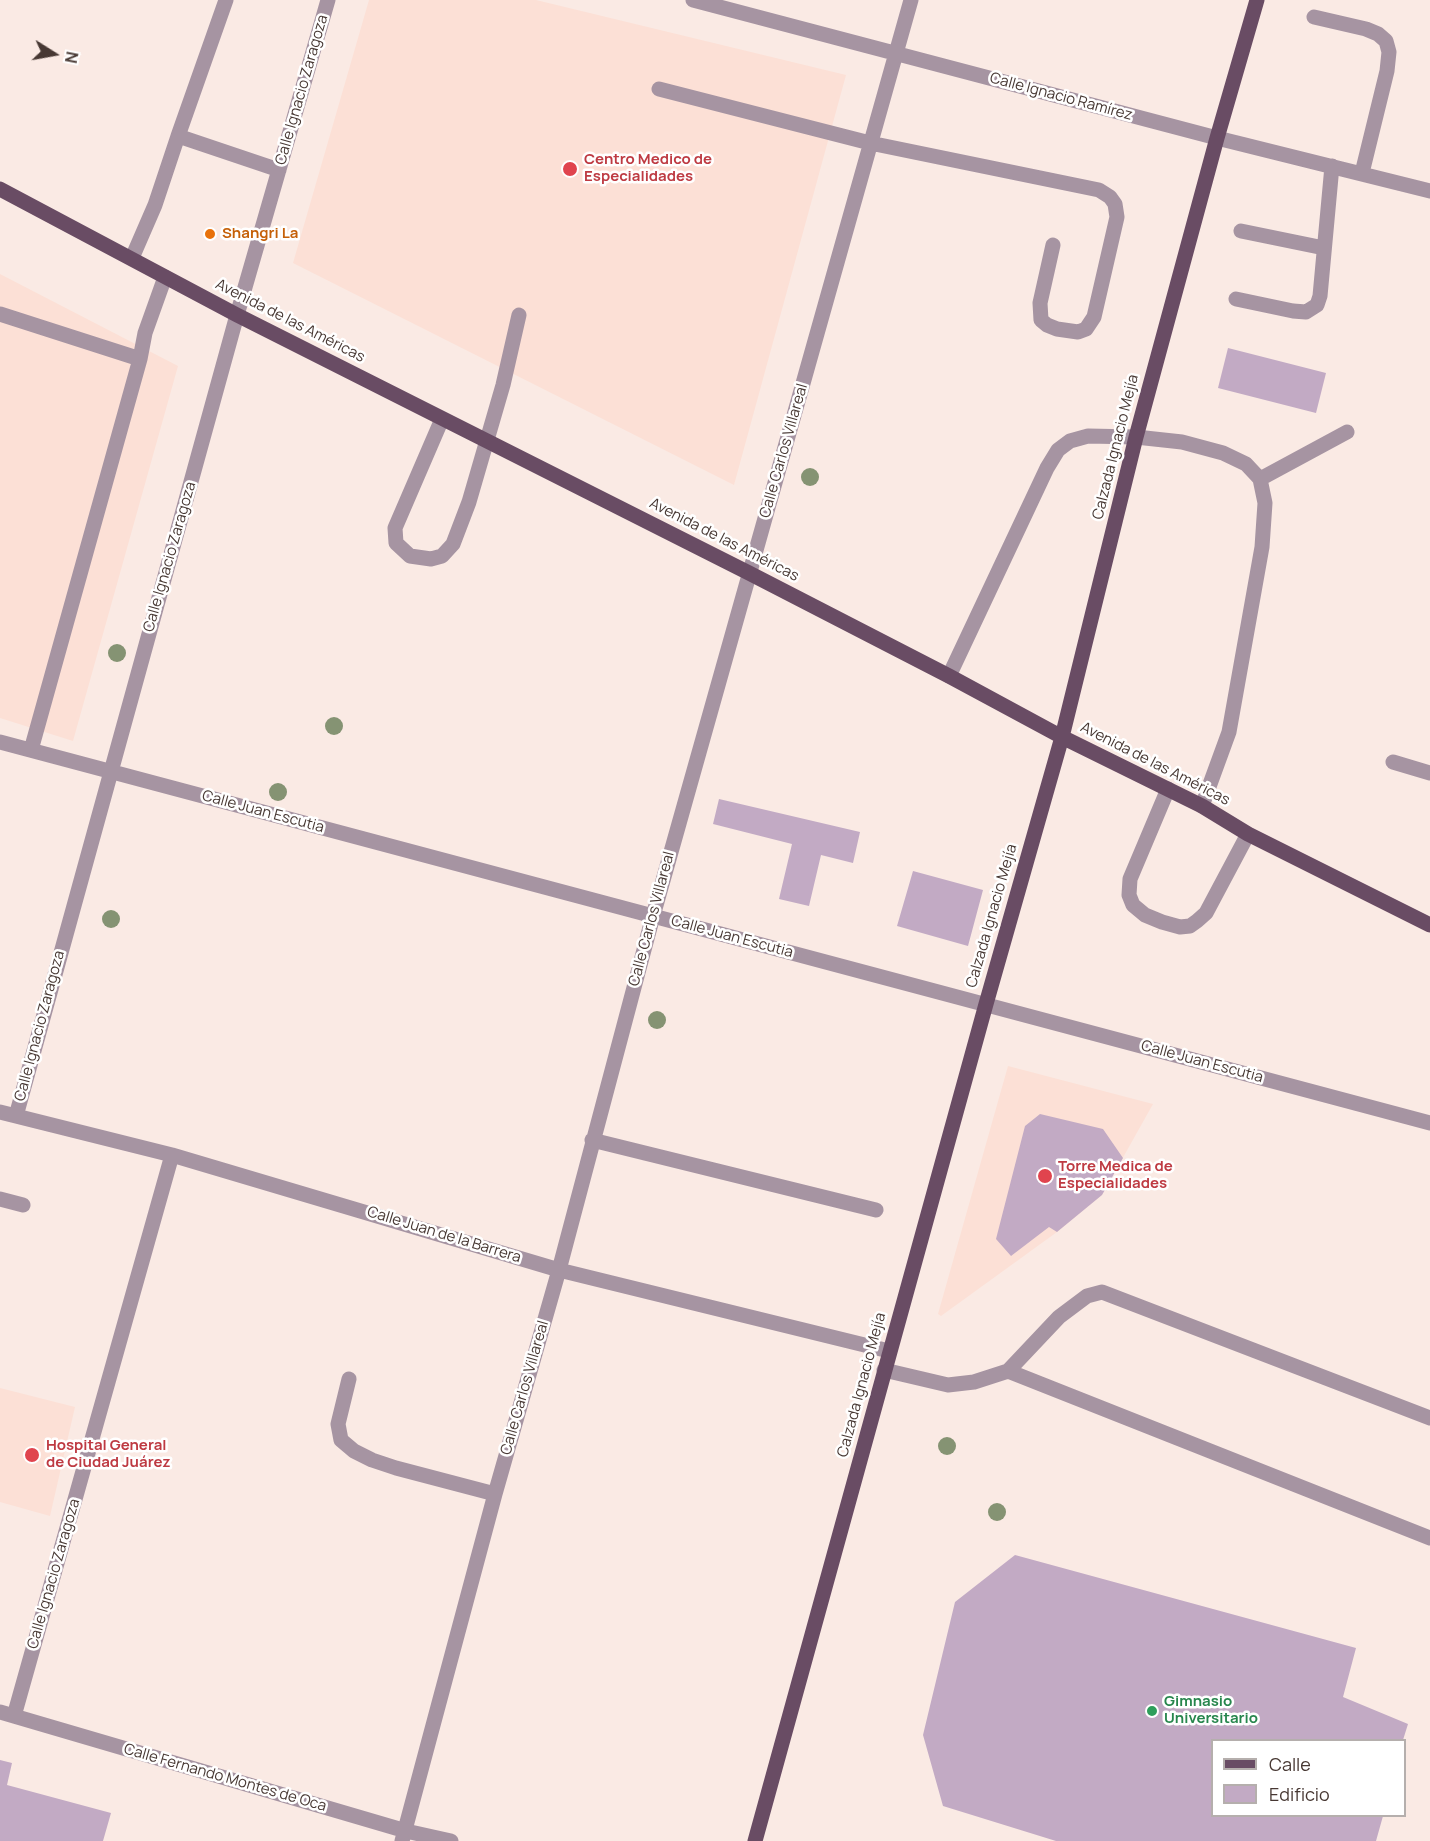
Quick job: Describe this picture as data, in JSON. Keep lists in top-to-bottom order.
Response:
{
  "streets": {
    "main road": ["Avenida de las Américas", "Calzada Ignacio Mejía"],
    "street": [
      "Calle Ignacio Zaragoza",
      "Calle Ignacio Ramírez",
      "Calle Carlos Villareal",
      "Calle Juan Escutia",
      "Calle Juan de la Barrera",
      "Calle Fernando Montes de Oca"
    ]
  },
  "crossings": [
    ["Calle Ignacio Zaragoza", "Avenida de las Américas"],
    ["Calle Ignacio Zaragoza", "Calle Juan Escutia"],
    ["Calle Ignacio Zaragoza", "Calle Juan de la Barrera"],
    ["Calle Ignacio Zaragoza", "Calle Fernando Montes de Oca"],
    ["Calle Ignacio Ramírez", "Calzada Ignacio Mejía"],
    ["Calle Ignacio Ramírez", "Calle Carlos Villareal"],
    ["Avenida de las Américas", "Calzada Ignacio Mejía"],
    ["Avenida de las Américas", "Calle Carlos Villareal"],
    ["Calzada Ignacio Mejía", "Calle Juan Escutia"],
    ["Calzada Ignacio Mejía", "Calle Juan de la Barrera"],
    ["Calle Carlos Villareal", "Calle Juan Escutia"],
    ["Calle Carlos Villareal", "Calle Juan de la Barrera"],
    ["Calle Carlos Villareal", "Calle Fernando Montes de Oca"]
  ],
  "places": [
    "Centro Medico de Especialidades",
    "Shangri La",
    "Torre Medica de Especialidades",
    "Hospital General de Ciudad Juárez",
    "Gimnasio Universitario"
  ],
  "legend": ["Calle", "Edificio"],
  "north": "right"
}
